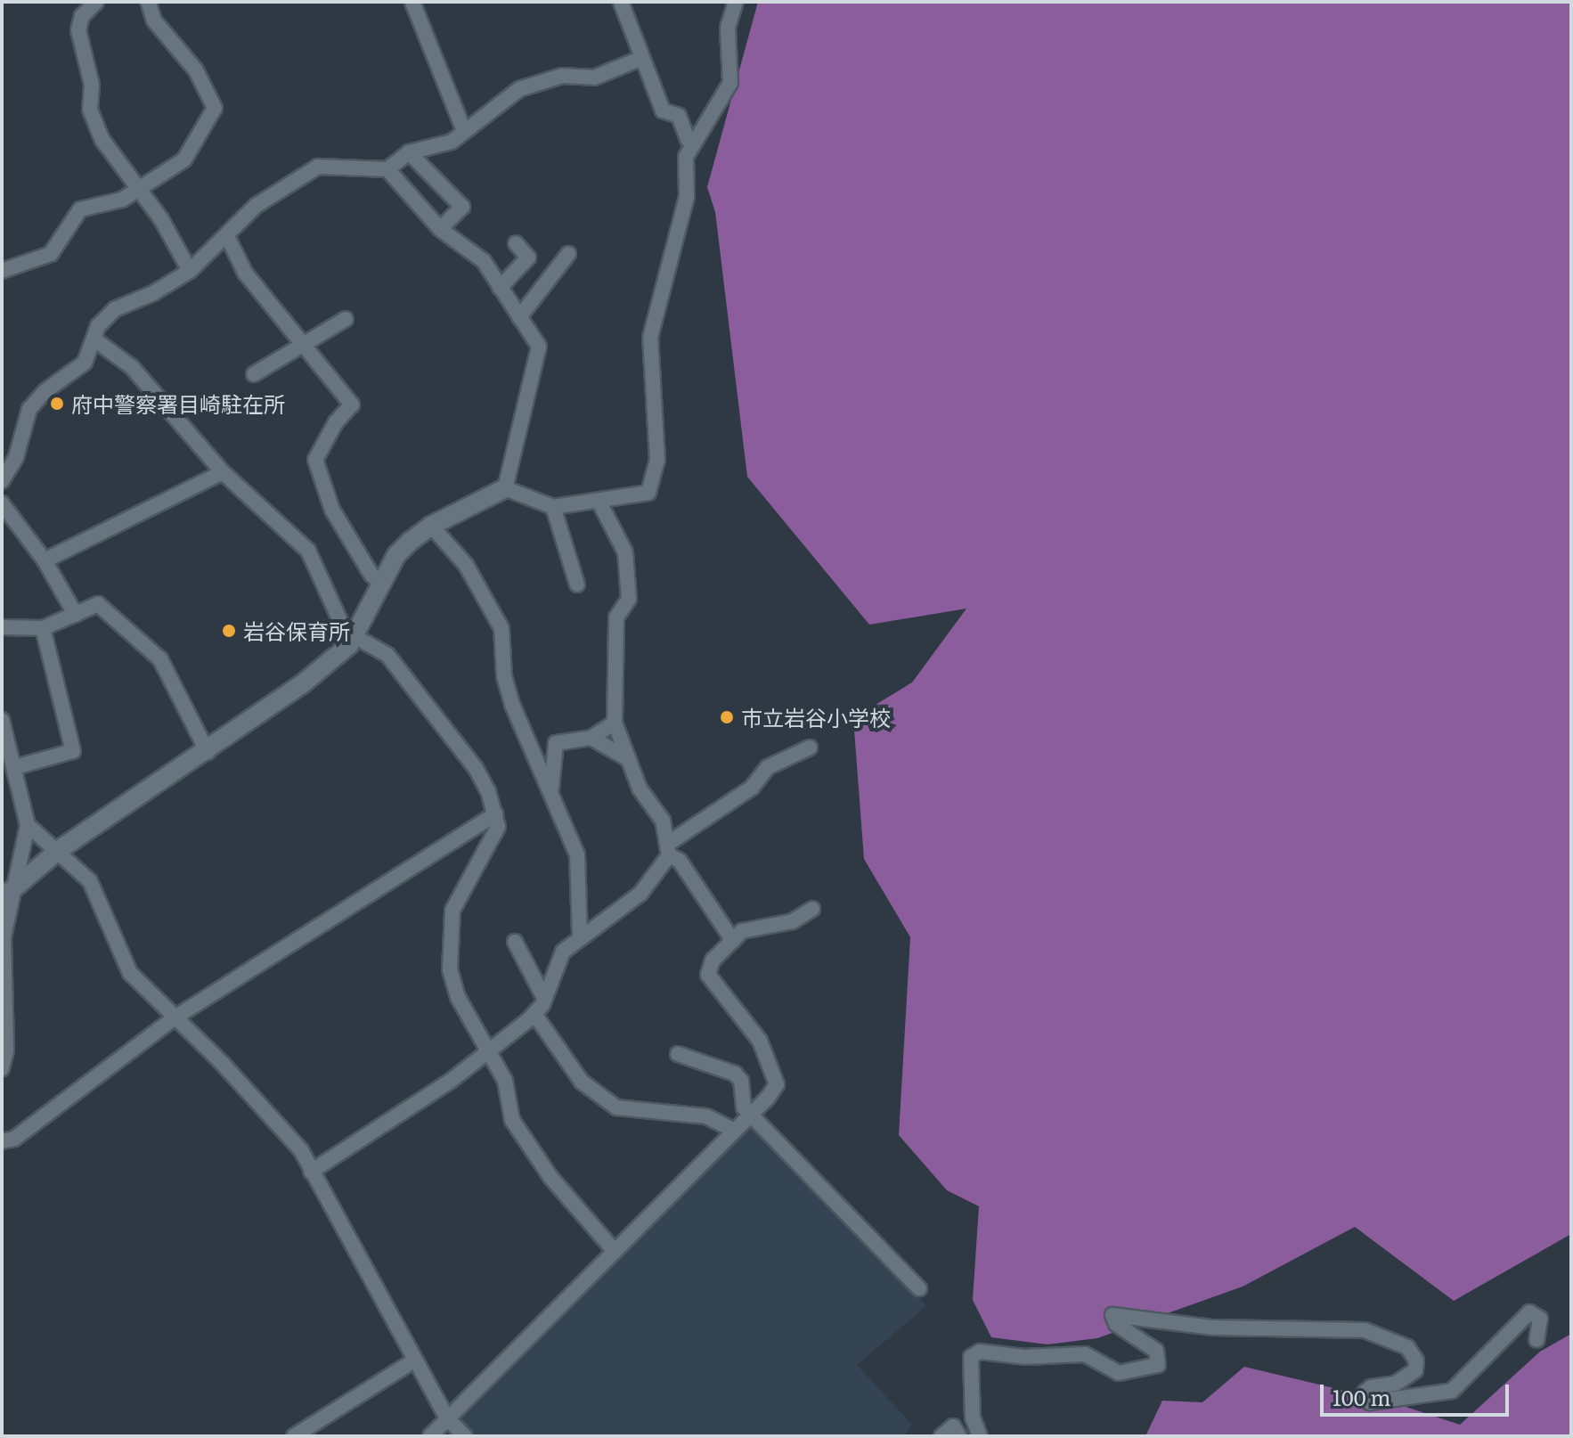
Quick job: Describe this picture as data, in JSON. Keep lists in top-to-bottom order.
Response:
{
  "places": ["府中警察署目崎駐在所", "岩谷保育所", "市立岩谷小学校"],
  "scale_bar": "100 m"
}
